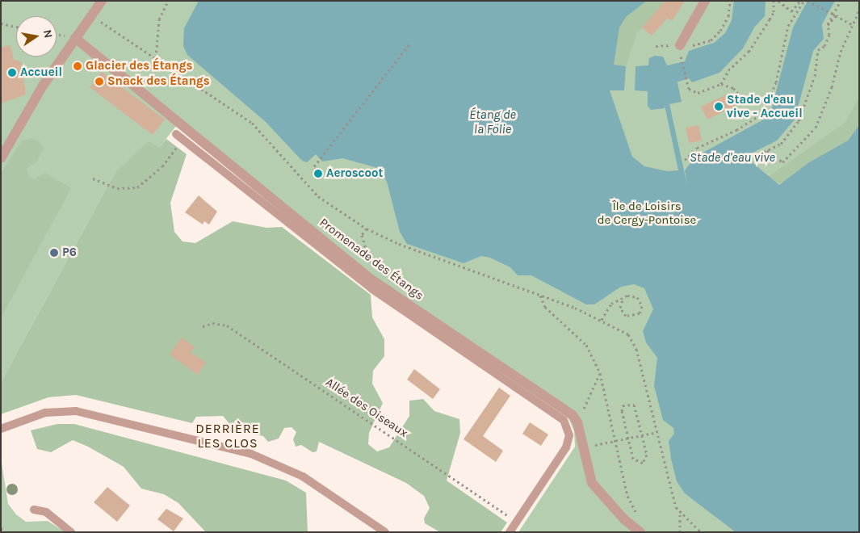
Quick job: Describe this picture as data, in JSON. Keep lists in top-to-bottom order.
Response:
{
  "streets": {
    "street": ["Promenade des Étangs"],
    "path": ["Allée des Oiseaux"]
  },
  "crossings": [
    ["Promenade des Étangs", "Allée des Oiseaux"]
  ],
  "districts": ["DERRIÈRE LES CLOS"],
  "water": ["Étang de la Folie", "Stade d'eau vive"],
  "parks": ["Île de Loisirs de Cergy-Pontoise"],
  "places": [
    "Glacier des Étangs",
    "Accueil",
    "Snack des Étangs",
    "Stade d'eau vive - Accueil",
    "Aeroscoot",
    "P6"
  ],
  "north": "right"
}
